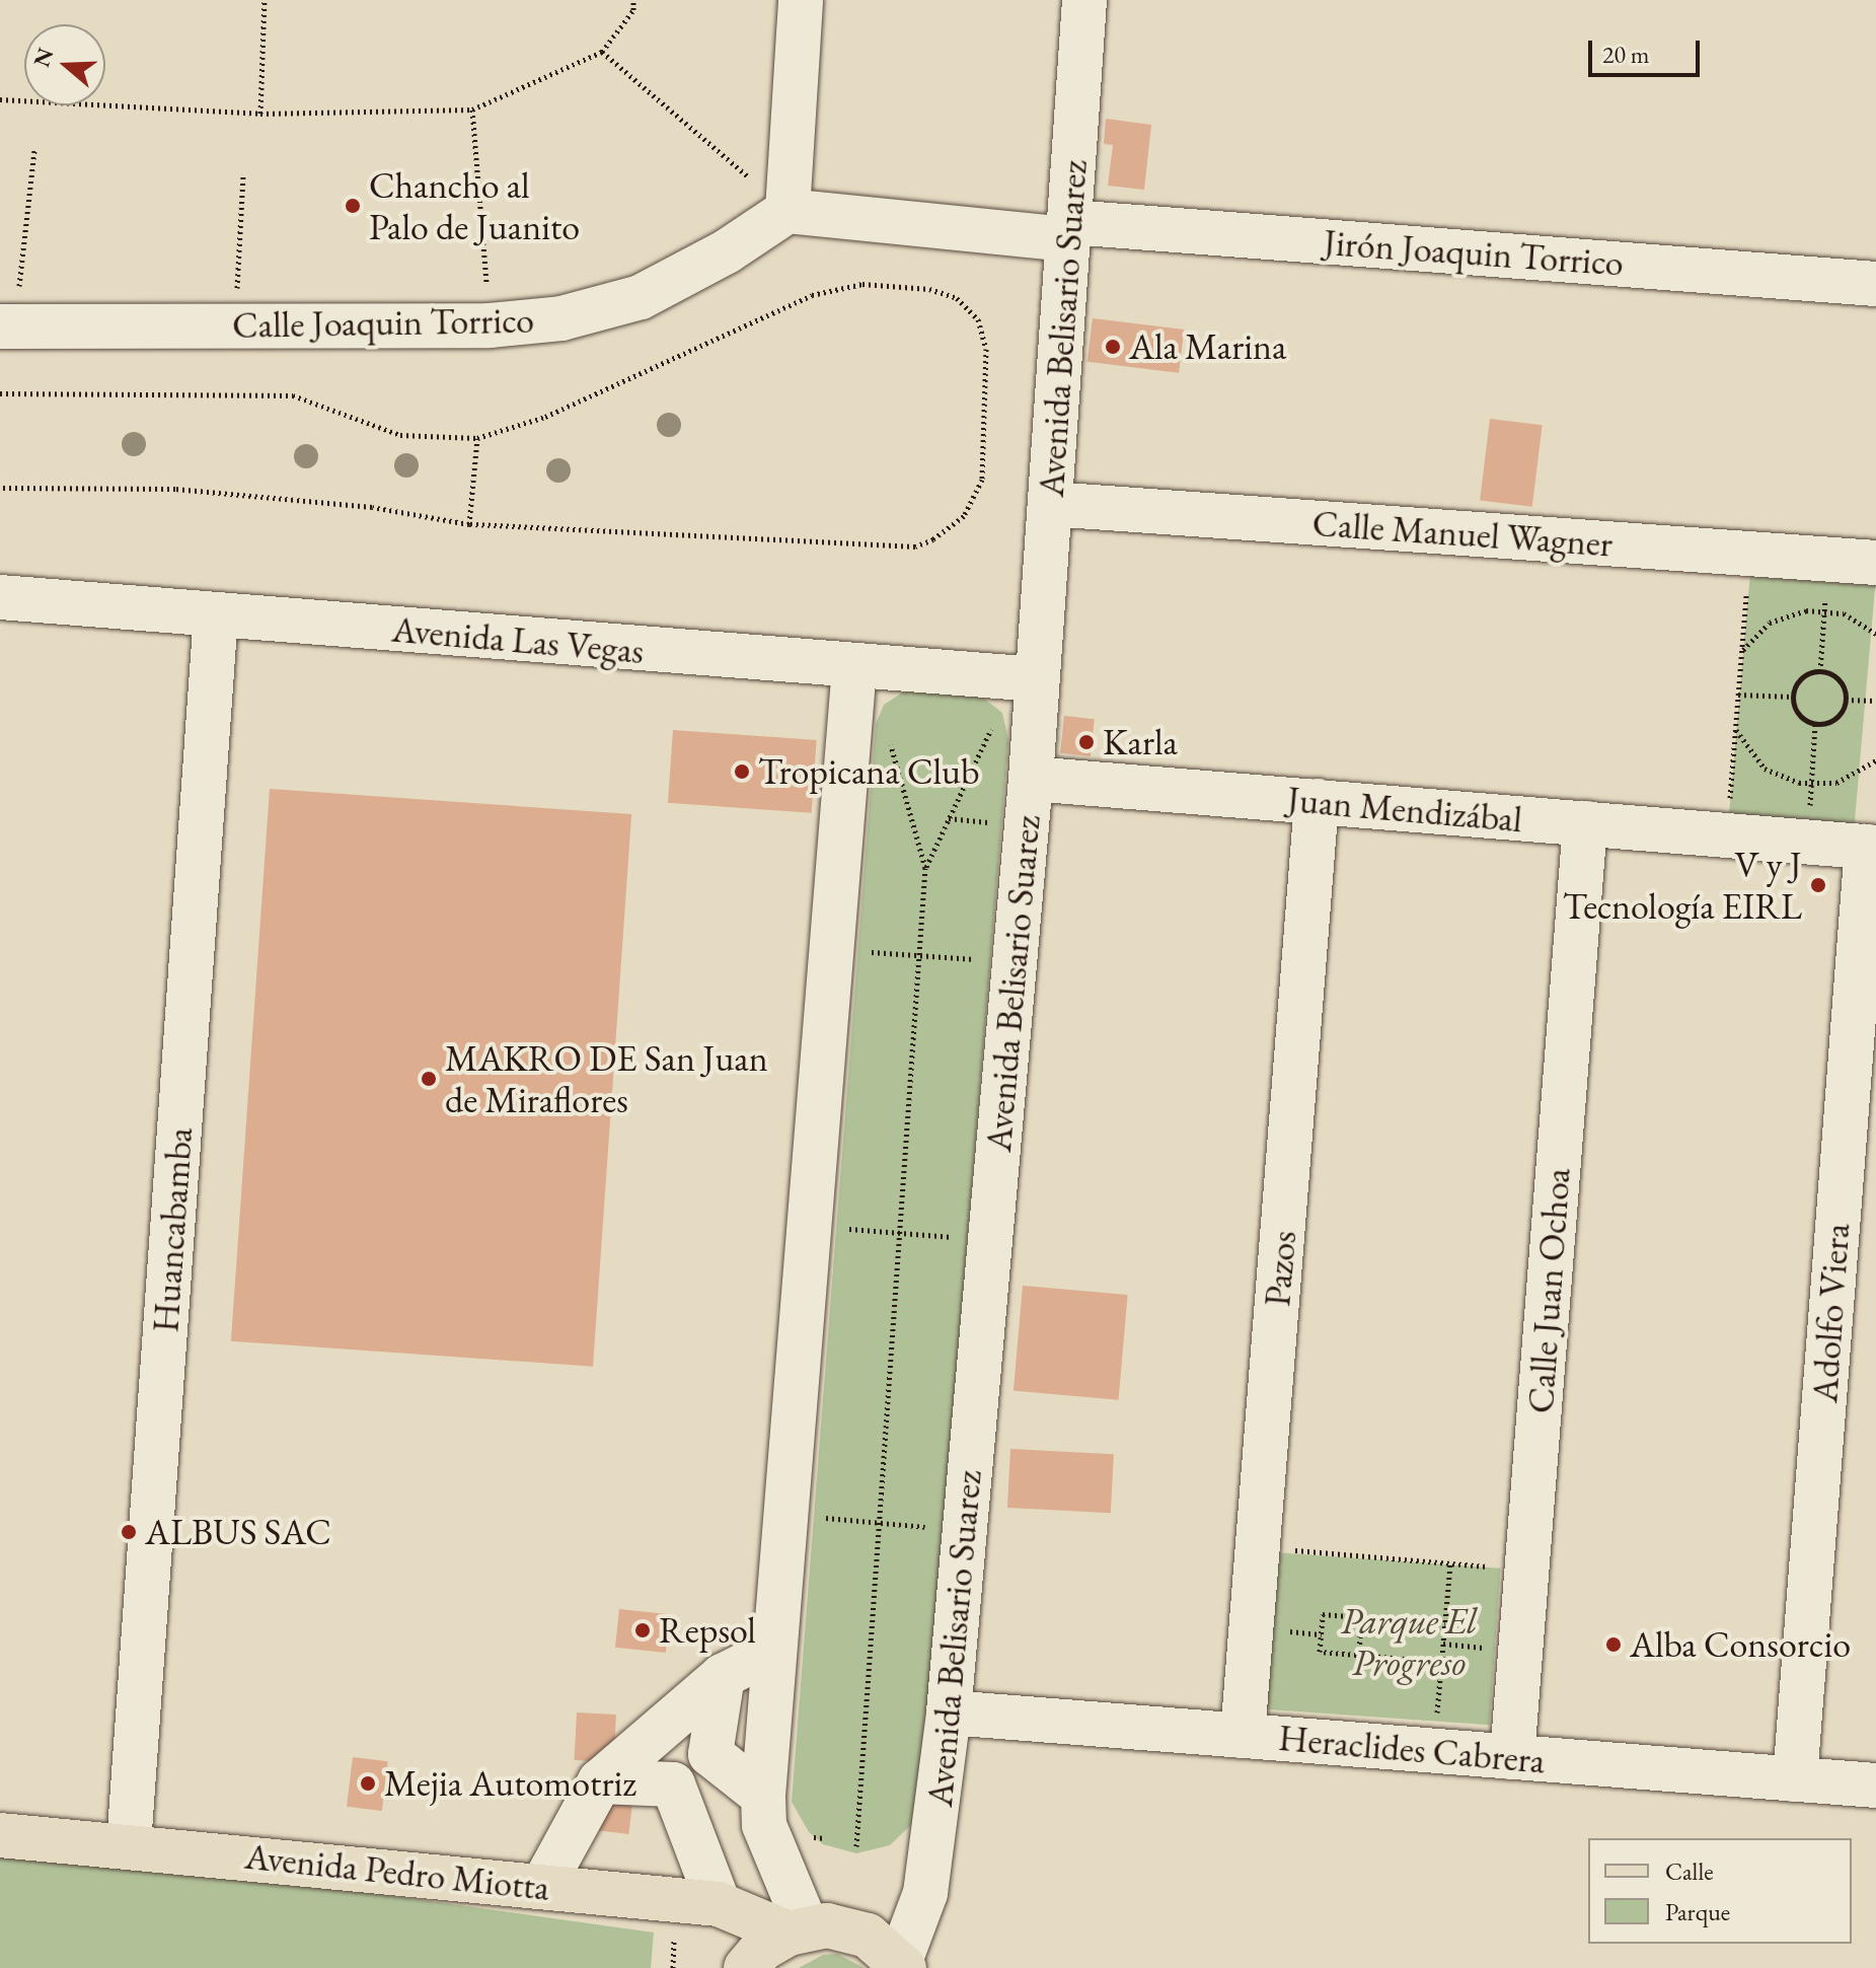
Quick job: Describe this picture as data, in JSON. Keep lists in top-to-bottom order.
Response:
{
  "streets": {
    "main road": ["Avenida Pedro Miotta"],
    "street": [
      "Jirón Joaquin Torrico",
      "Calle Joaquin Torrico",
      "Avenida Belisario Suarez",
      "Calle Manuel Wagner",
      "Avenida Las Vegas",
      "Juan Mendizábal",
      "Huancabamba",
      "Pazos",
      "Calle Juan Ochoa",
      "Adolfo Viera",
      "Heraclides Cabrera"
    ]
  },
  "crossings": [
    ["Jirón Joaquin Torrico", "Calle Joaquin Torrico"],
    ["Jirón Joaquin Torrico", "Avenida Belisario Suarez"],
    ["Avenida Belisario Suarez", "Calle Manuel Wagner"],
    ["Avenida Belisario Suarez", "Avenida Las Vegas"],
    ["Avenida Belisario Suarez", "Juan Mendizábal"],
    ["Avenida Belisario Suarez", "Heraclides Cabrera"],
    ["Avenida Las Vegas", "Huancabamba"],
    ["Juan Mendizábal", "Pazos"],
    ["Juan Mendizábal", "Calle Juan Ochoa"],
    ["Juan Mendizábal", "Adolfo Viera"],
    ["Huancabamba", "Avenida Pedro Miotta"],
    ["Pazos", "Heraclides Cabrera"],
    ["Calle Juan Ochoa", "Heraclides Cabrera"],
    ["Adolfo Viera", "Heraclides Cabrera"]
  ],
  "parks": ["Parque El Progreso"],
  "places": [
    "Chancho al Palo de Juanito",
    "Ala Marina",
    "Karla",
    "Tropicana Club",
    "V y J Tecnología EIRL",
    "MAKRO DE San Juan de Miraflores",
    "ALBUS SAC",
    "Repsol",
    "Alba Consorcio",
    "Mejia Automotriz"
  ],
  "legend": ["Calle", "Parque"],
  "scale_bar": "20 m",
  "north": "left"
}
